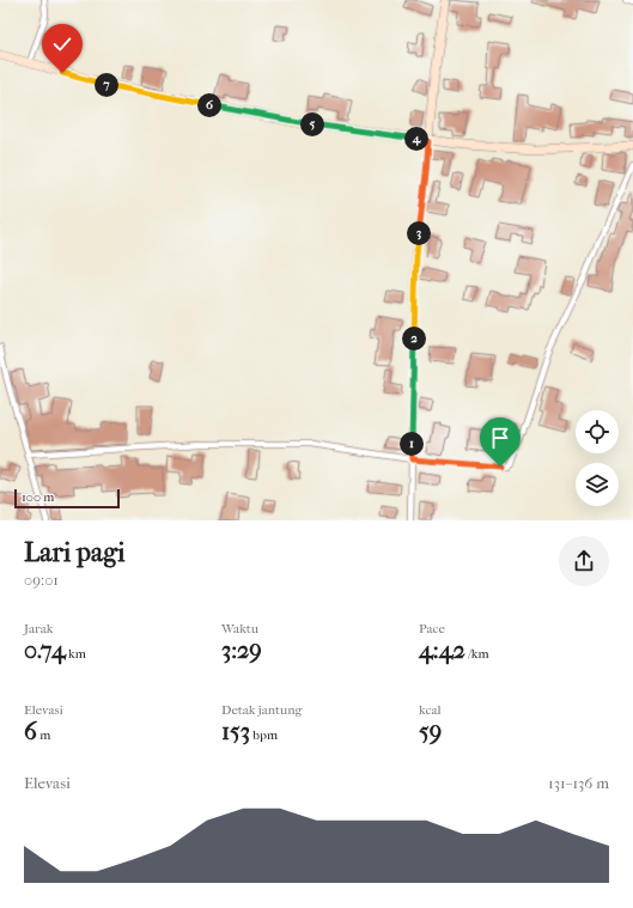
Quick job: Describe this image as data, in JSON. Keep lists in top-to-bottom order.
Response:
{
  "scale_bar": "100 m",
  "page": {
    "pins": [
      "7",
      "6",
      "5",
      "4",
      "3",
      "2",
      "1"
    ],
    "scale": "100 m",
    "heading": ["Lari pagi", "09:01"],
    "stats": [
      ["Jarak", "0.74 km"],
      ["Waktu", "3:29"],
      ["Pace", "4:42 /km"],
      ["Elevasi", "6 m"],
      ["Detak jantung", "153 bpm"],
      ["kcal", "59"]
    ],
    "chart": ["Elevasi", "131–136 m"]
  }
}
